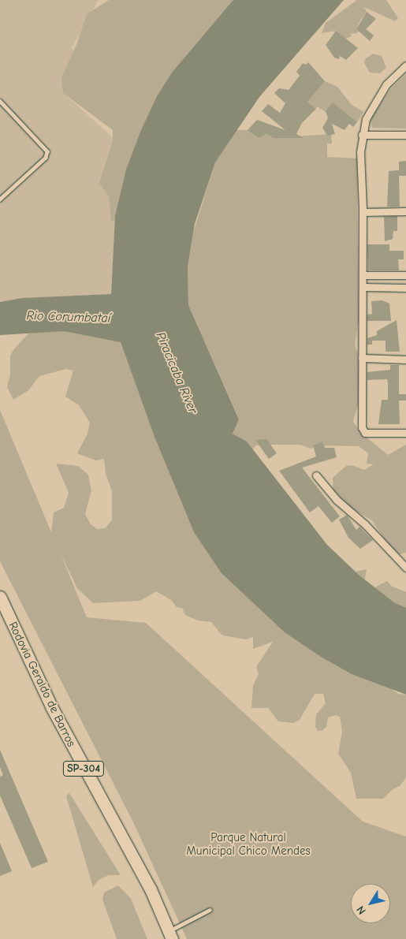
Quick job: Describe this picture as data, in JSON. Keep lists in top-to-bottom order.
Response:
{
  "streets": {
    "highway": ["Rodovia Geraldo de Barros", "SP-304"]
  },
  "water": ["Rio Corumbataí", "Piracicaba River"],
  "parks": ["Parque Natural Municipal Chico Mendes"],
  "north": "bottom left"
}
